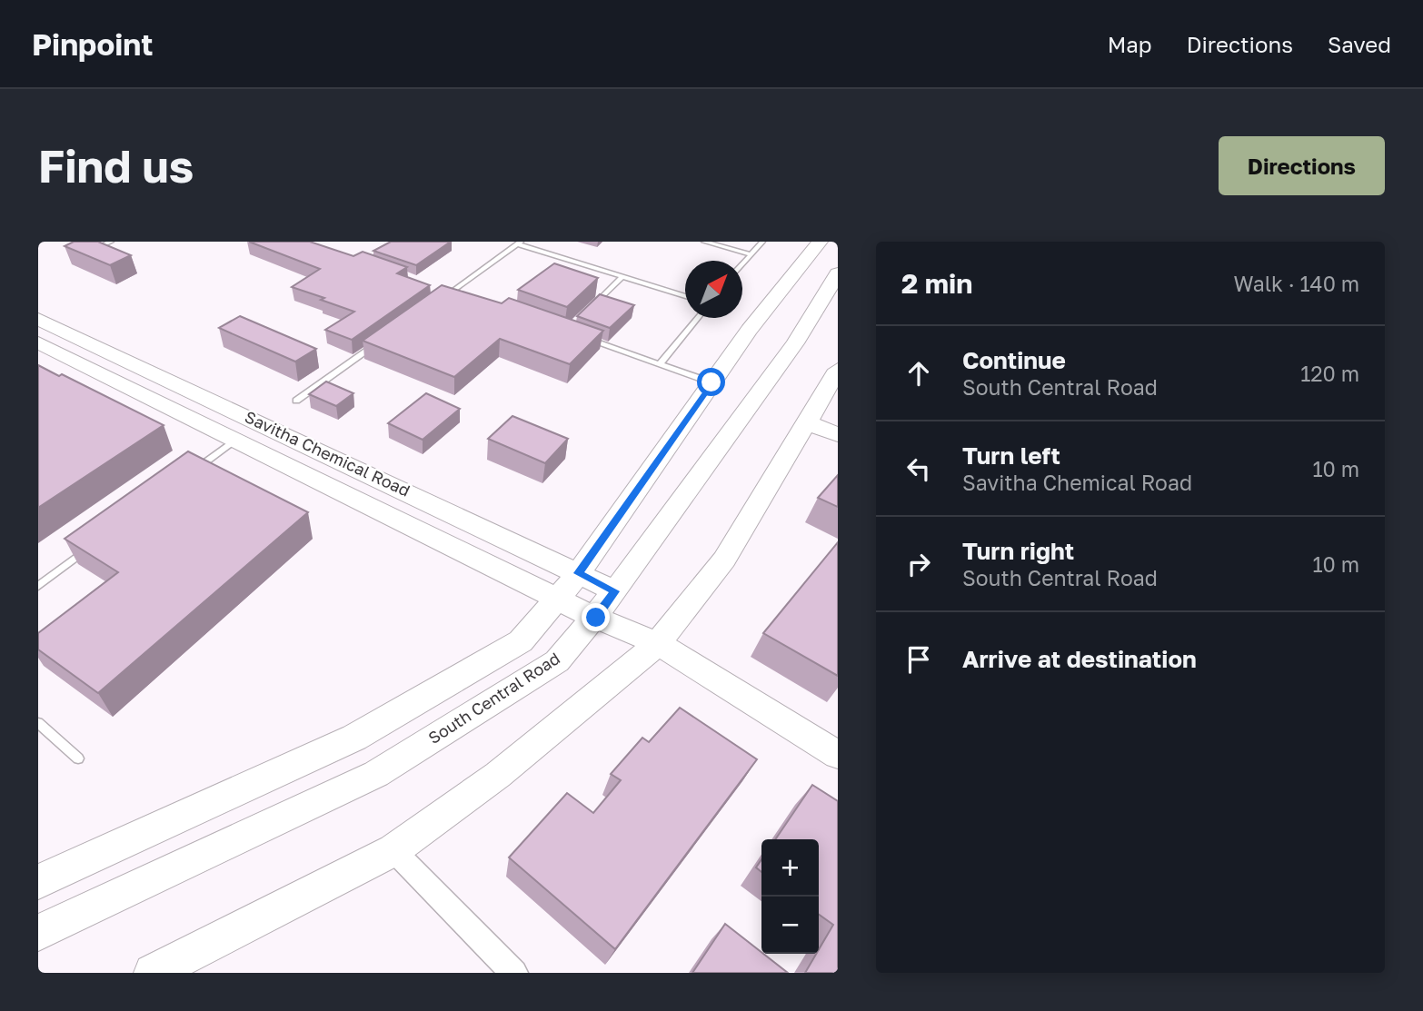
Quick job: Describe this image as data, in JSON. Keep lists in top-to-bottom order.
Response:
{
  "streets": {
    "main road": ["Savitha Chemical Road", "South Central Road"]
  },
  "crossings": [
    ["Savitha Chemical Road", "South Central Road"]
  ],
  "north": "top right",
  "page": {
    "header": "Pinpoint",
    "nav": ["Map", "Directions", "Saved"],
    "buttons": "Directions",
    "title": "Find us",
    "heading": ["2 min", "Walk · 140 m"],
    "list": [
      ["Continue", "South Central Road", "120 m"],
      ["Turn left", "Savitha Chemical Road", "10 m"],
      ["Turn right", "South Central Road", "10 m"],
      "Arrive at destination"
    ],
    "map_buttons": ["+", "−"]
  }
}
